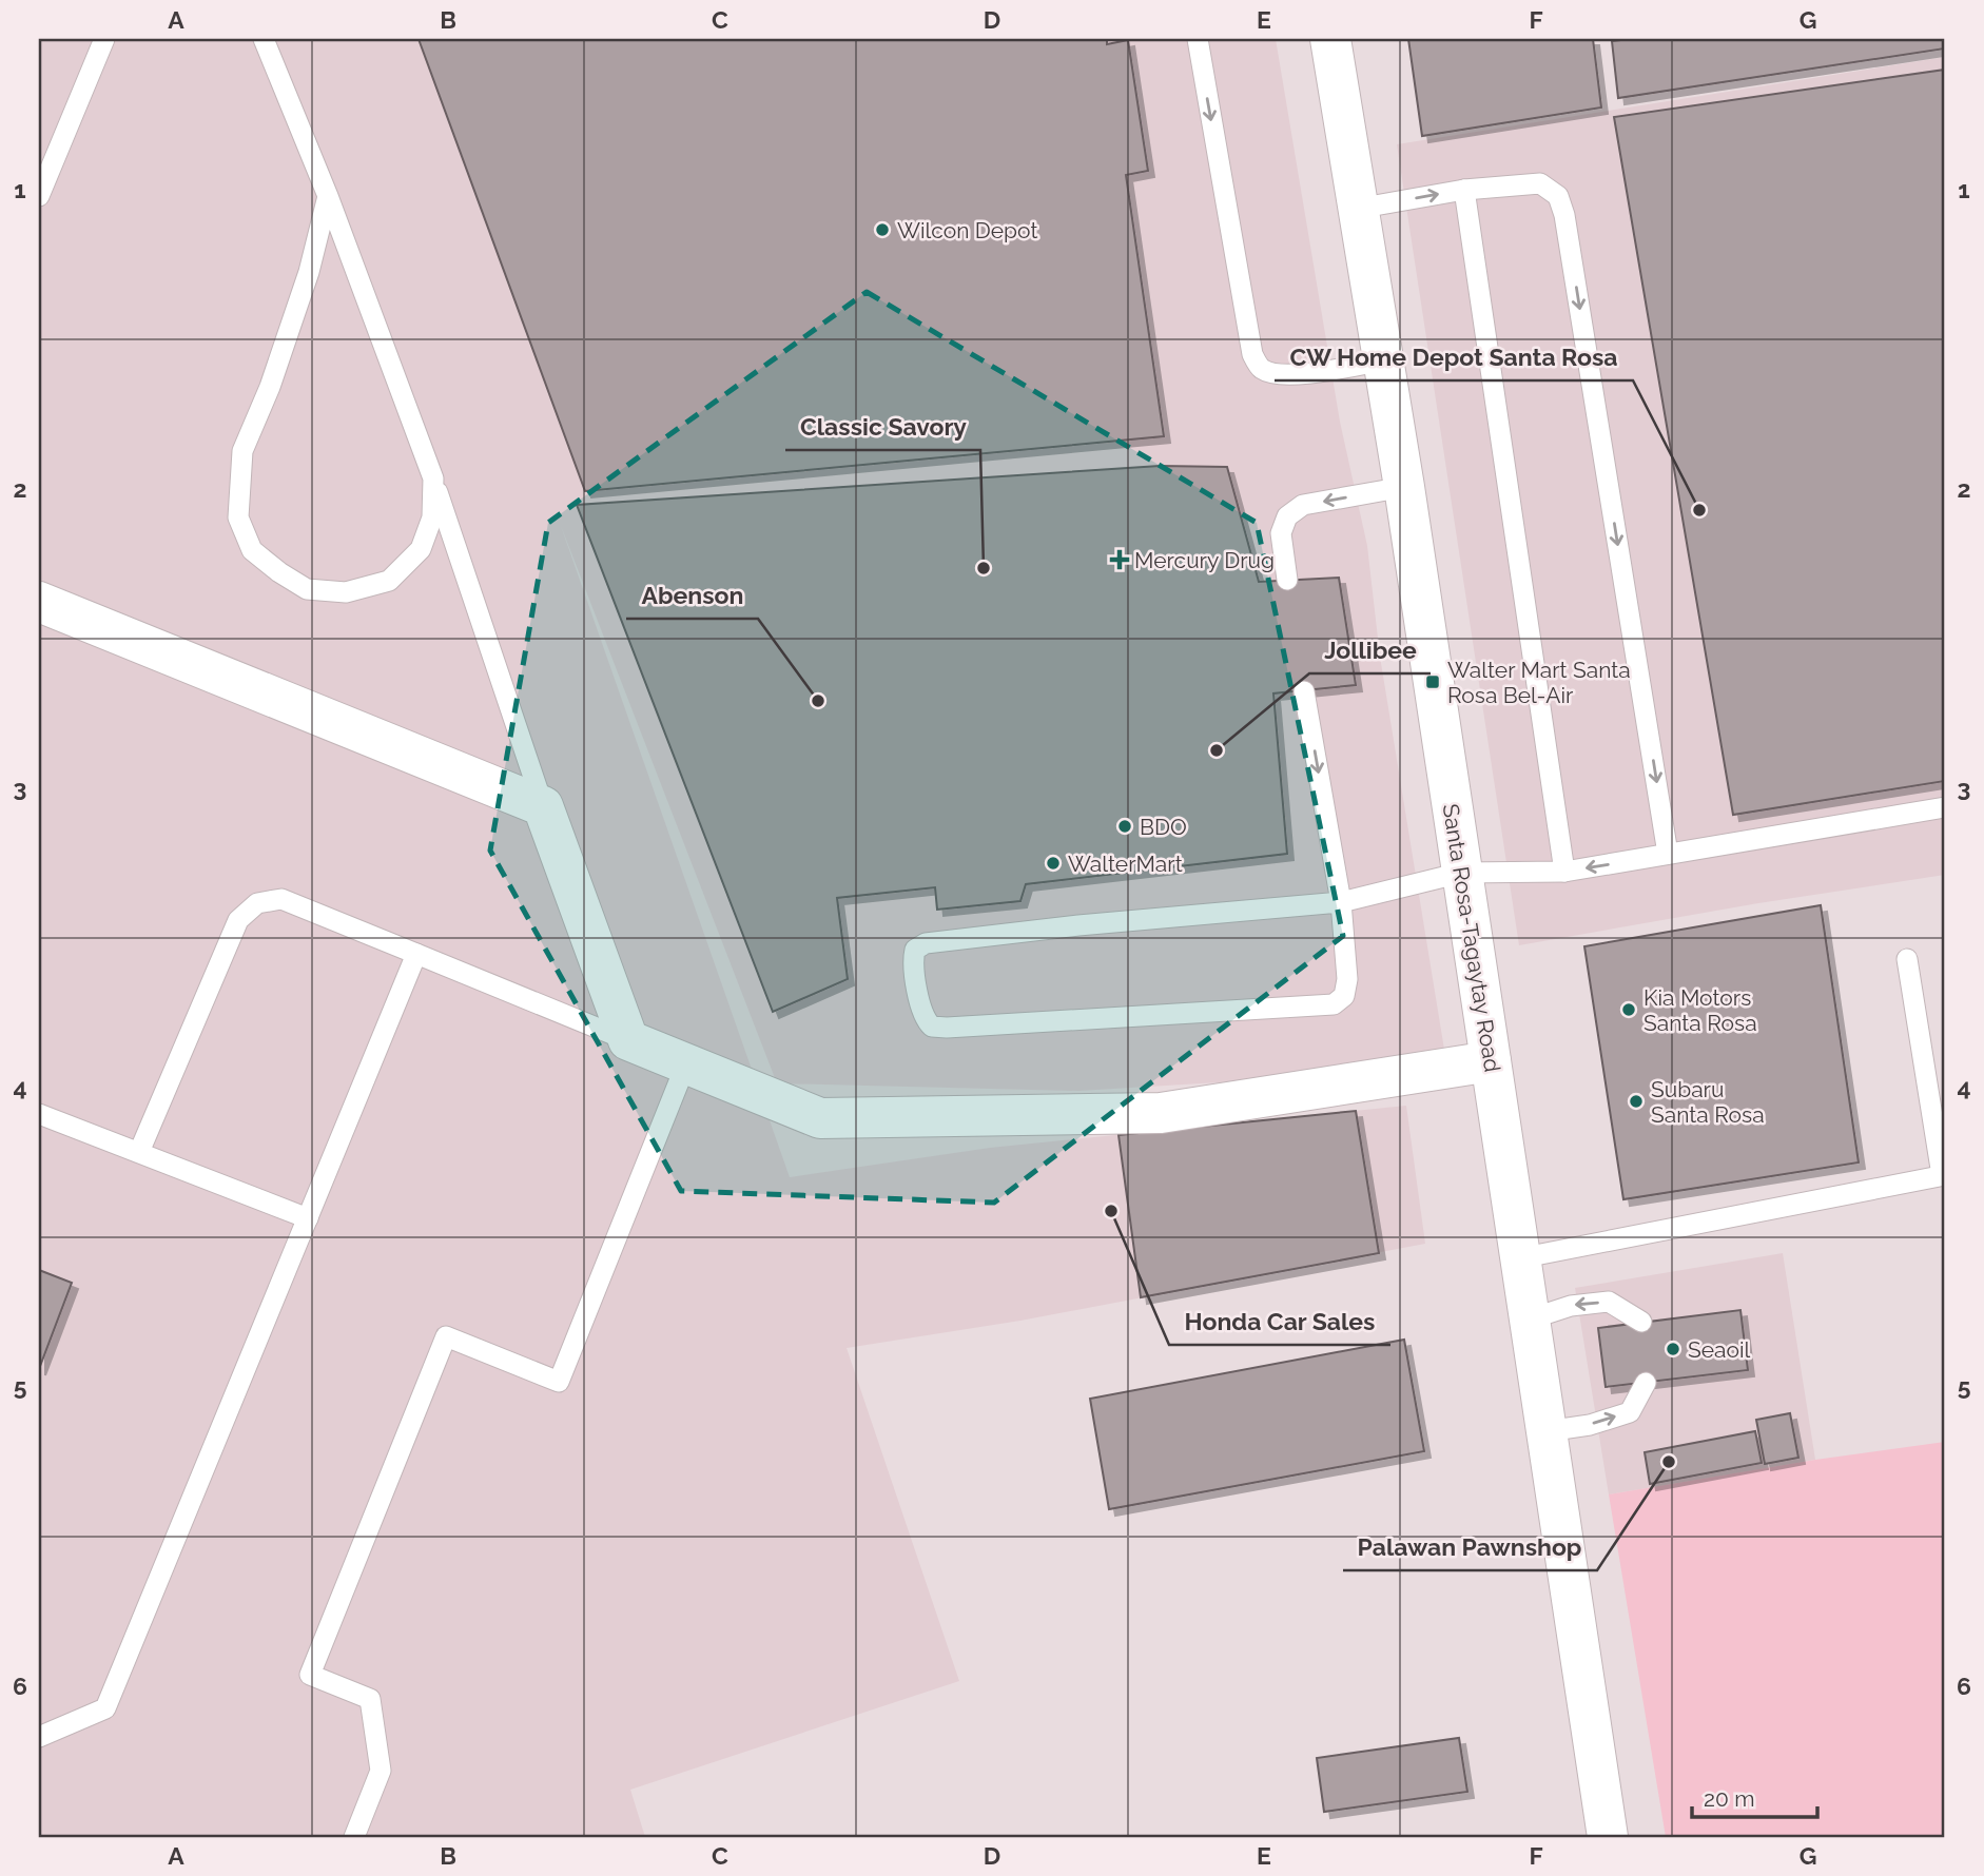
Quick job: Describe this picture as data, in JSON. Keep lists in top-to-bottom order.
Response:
{
  "streets": {
    "main road": ["Santa Rosa-Tagaytay Road"]
  },
  "places": {
    "other": [
      "Wilcon Depot",
      "CW Home Depot Santa Rosa",
      "Classic Savory",
      "Abenson",
      "Jollibee",
      "BDO",
      "WalterMart",
      "Kia Motors Santa Rosa",
      "Subaru Santa Rosa",
      "Honda Car Sales",
      "Seaoil",
      "Palawan Pawnshop"
    ],
    "health": ["Mercury Drug"],
    "transit": ["Walter Mart Santa Rosa Bel-Air"]
  },
  "scale_bar": "20 m",
  "grid": {
    "columns": [
      "A",
      "B",
      "C",
      "D",
      "E",
      "F",
      "G"
    ],
    "rows": [
      "1",
      "2",
      "3",
      "4",
      "5",
      "6"
    ]
  }
}
